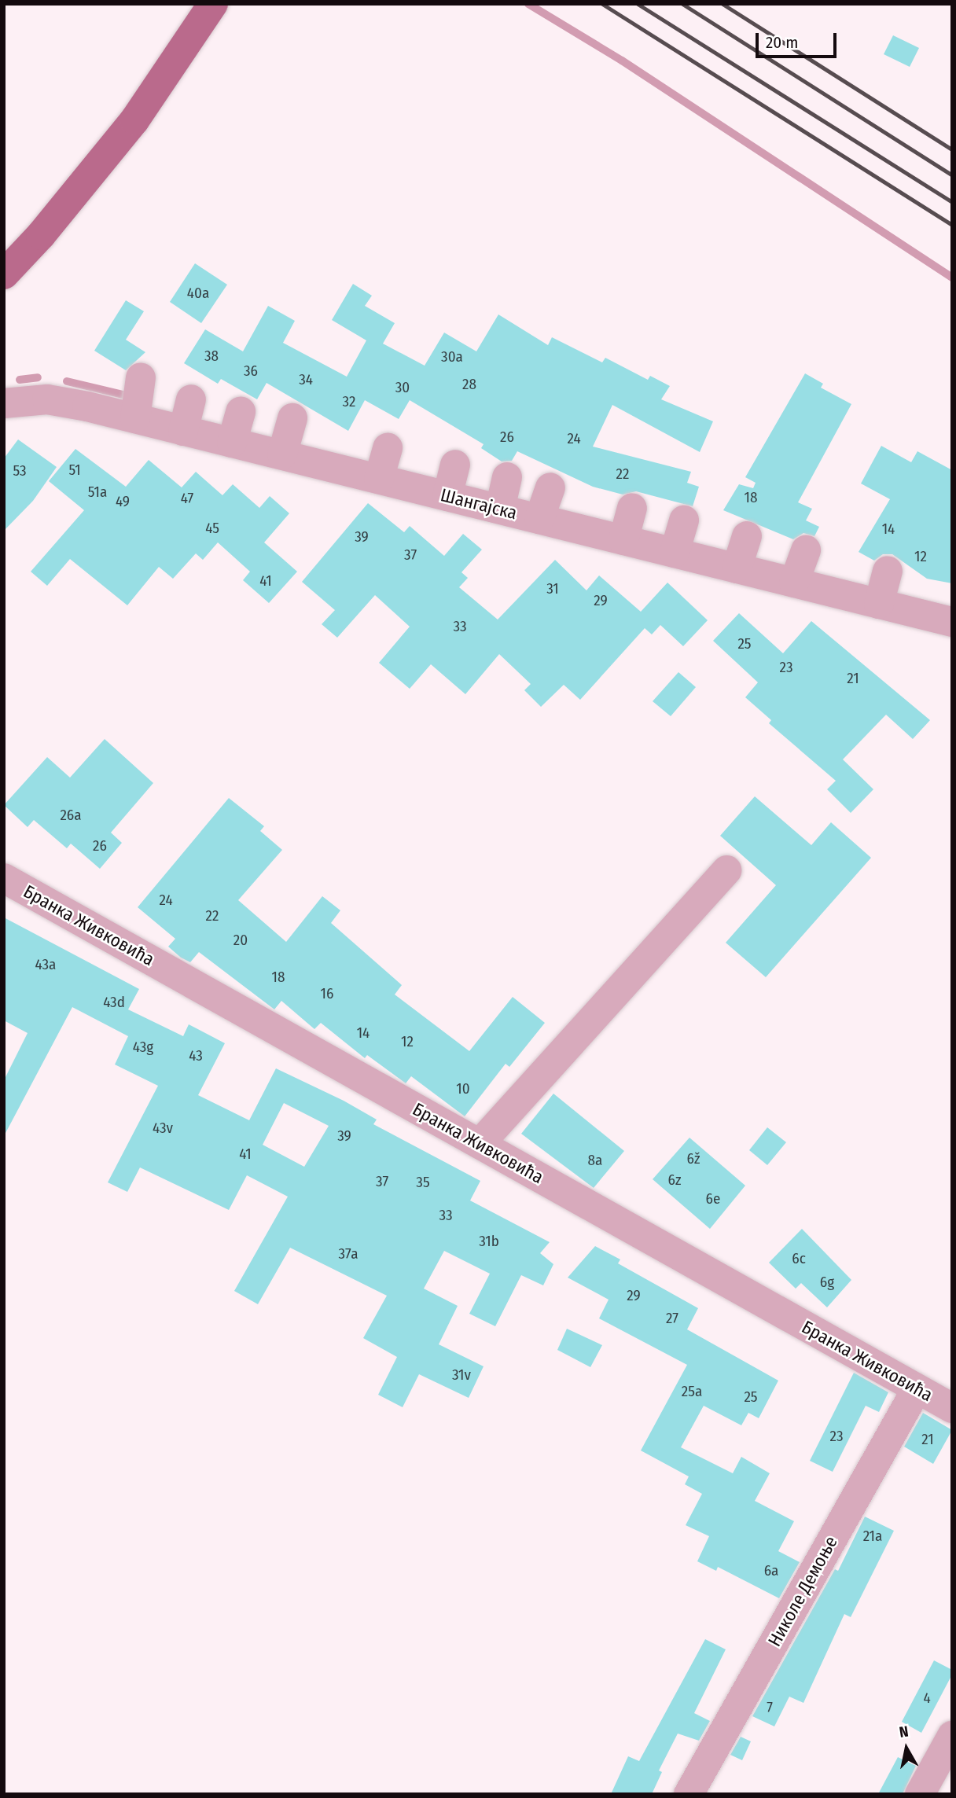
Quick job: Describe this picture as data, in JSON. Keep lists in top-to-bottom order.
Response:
{
  "streets": {
    "street": ["Шангајска", "Бранка Живковића", "Николе Демоње"]
  },
  "crossings": [
    ["Бранка Живковића", "Николе Демоње"]
  ],
  "house_numbers": [
    "40a",
    "38",
    "30a",
    "36",
    "34",
    "28",
    "30",
    "32",
    "26",
    "24",
    "51",
    "53",
    "22",
    "51a",
    "18",
    "47",
    "49",
    "45",
    "14",
    "39",
    "37",
    "12",
    "41",
    "31",
    "29",
    "33",
    "25",
    "23",
    "21",
    "26a",
    "26",
    "24",
    "22",
    "20",
    "43a",
    "18",
    "16",
    "43d",
    "14",
    "12",
    "43g",
    "43",
    "10",
    "43v",
    "39",
    "41",
    "6ž",
    "8a",
    "6z",
    "37",
    "35",
    "6e",
    "33",
    "31b",
    "37a",
    "6c",
    "6g",
    "29",
    "27",
    "31v",
    "25a",
    "25",
    "23",
    "21",
    "21a",
    "6a",
    "4",
    "7"
  ],
  "scale_bar": "20 m",
  "north": "top"
}
